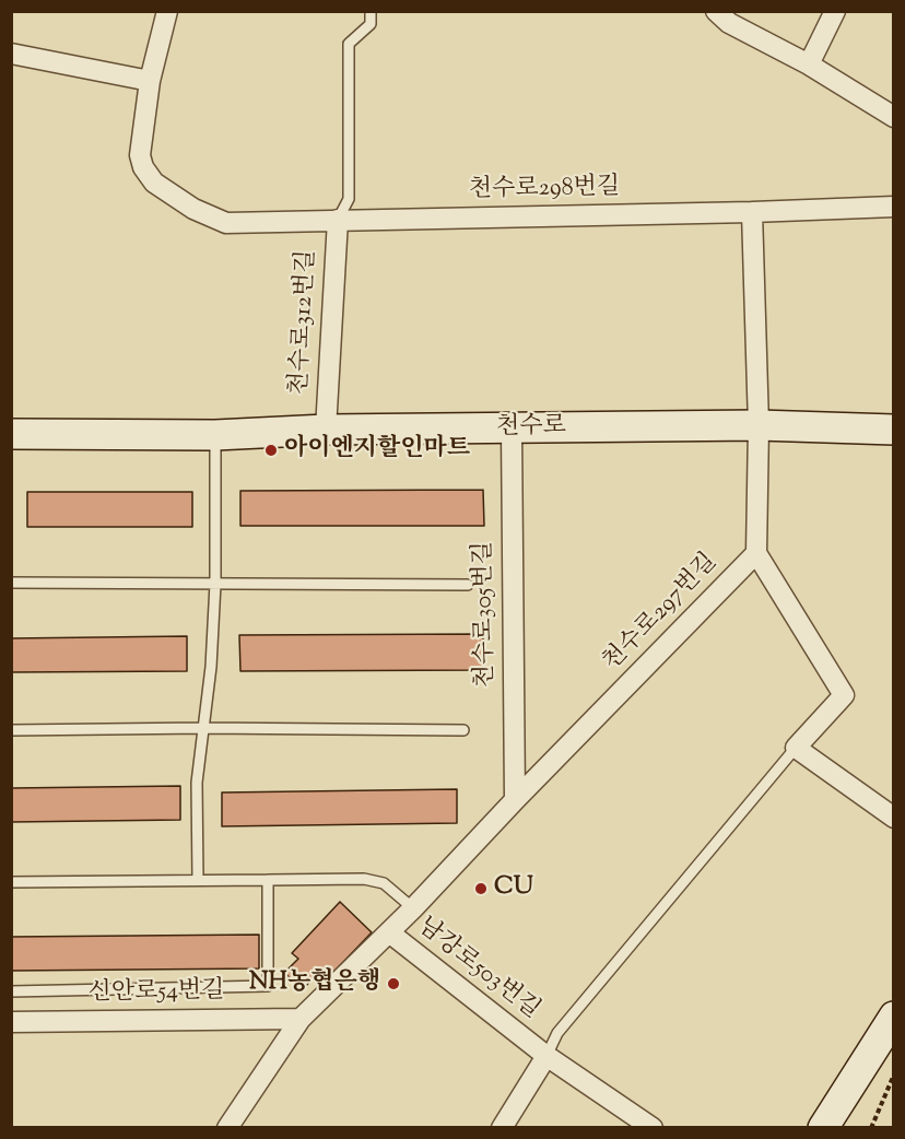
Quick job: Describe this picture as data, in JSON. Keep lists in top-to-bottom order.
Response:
{
  "streets": {
    "street": [
      "천수로298번길",
      "천수로312번길",
      "천수로",
      "천수로297번길",
      "천수로305번길",
      "남강로503번길",
      "신안로54번길"
    ]
  },
  "crossings": [
    ["천수로298번길", "천수로312번길"],
    ["천수로312번길", "천수로"],
    ["천수로", "천수로297번길"],
    ["천수로", "천수로305번길"],
    ["천수로297번길", "천수로305번길"],
    ["천수로297번길", "남강로503번길"],
    ["천수로305번길", "남강로503번길"]
  ],
  "places": ["아이엔지할인마트", "CU", "NH농협은행"]
}
